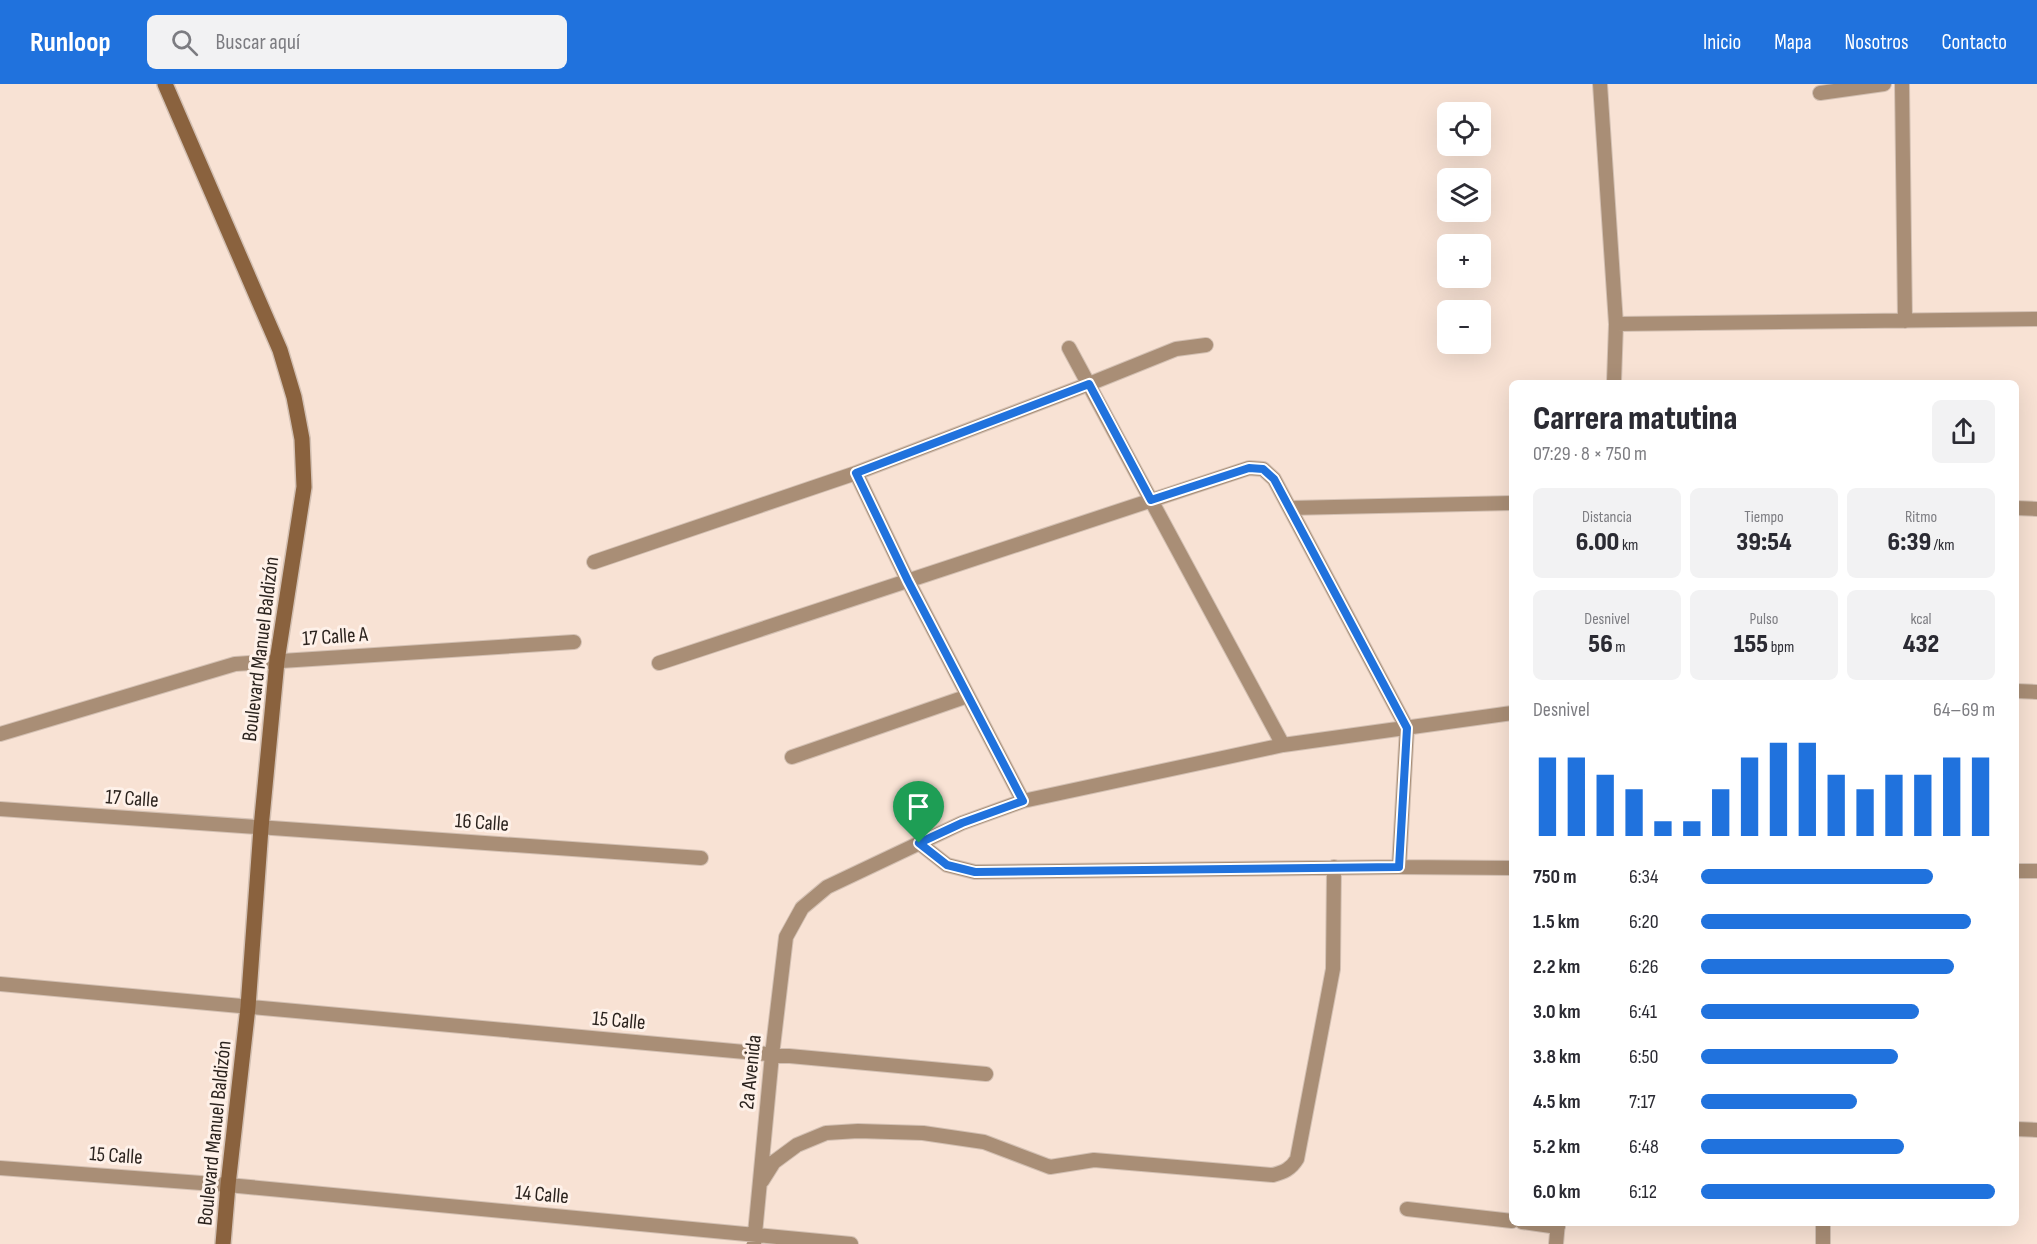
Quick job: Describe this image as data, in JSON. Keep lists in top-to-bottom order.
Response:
{
  "streets": {
    "main road": ["Boulevard Manuel Baldizón"],
    "street": [
      "17 Calle A",
      "17 Calle",
      "16 Calle",
      "15 Calle",
      "2a Avenida",
      "14 Calle"
    ]
  },
  "crossings": [
    ["17 Calle A", "Boulevard Manuel Baldizón"],
    ["Boulevard Manuel Baldizón", "17 Calle"],
    ["Boulevard Manuel Baldizón", "16 Calle"],
    ["Boulevard Manuel Baldizón", "15 Calle"],
    ["Boulevard Manuel Baldizón", "14 Calle"],
    ["17 Calle", "16 Calle"],
    ["15 Calle", "2a Avenida"],
    ["15 Calle", "14 Calle"],
    ["2a Avenida", "14 Calle"]
  ],
  "page": {
    "header": "Runloop",
    "search": "Buscar aquí",
    "nav": [
      "Inicio",
      "Mapa",
      "Nosotros",
      "Contacto"
    ],
    "map_buttons": ["+", "−"],
    "heading": ["Carrera matutina", "07:29 · 8 × 750 m"],
    "stats": [
      ["Distancia", "6.00 km"],
      ["Tiempo", "39:54"],
      ["Ritmo", "6:39 /km"],
      ["Desnivel", "56 m"],
      ["Pulso", "155 bpm"],
      ["kcal", "432"]
    ],
    "chart": ["Desnivel", "64–69 m"],
    "list": [
      {
        "name": "750 m",
        "note": "6:34"
      },
      {
        "name": "1.5 km",
        "note": "6:20"
      },
      {
        "name": "2.2 km",
        "note": "6:26"
      },
      {
        "name": "3.0 km",
        "note": "6:41"
      },
      {
        "name": "3.8 km",
        "note": "6:50"
      },
      {
        "name": "4.5 km",
        "note": "7:17"
      },
      {
        "name": "5.2 km",
        "note": "6:48"
      },
      {
        "name": "6.0 km",
        "note": "6:12"
      }
    ]
  }
}
